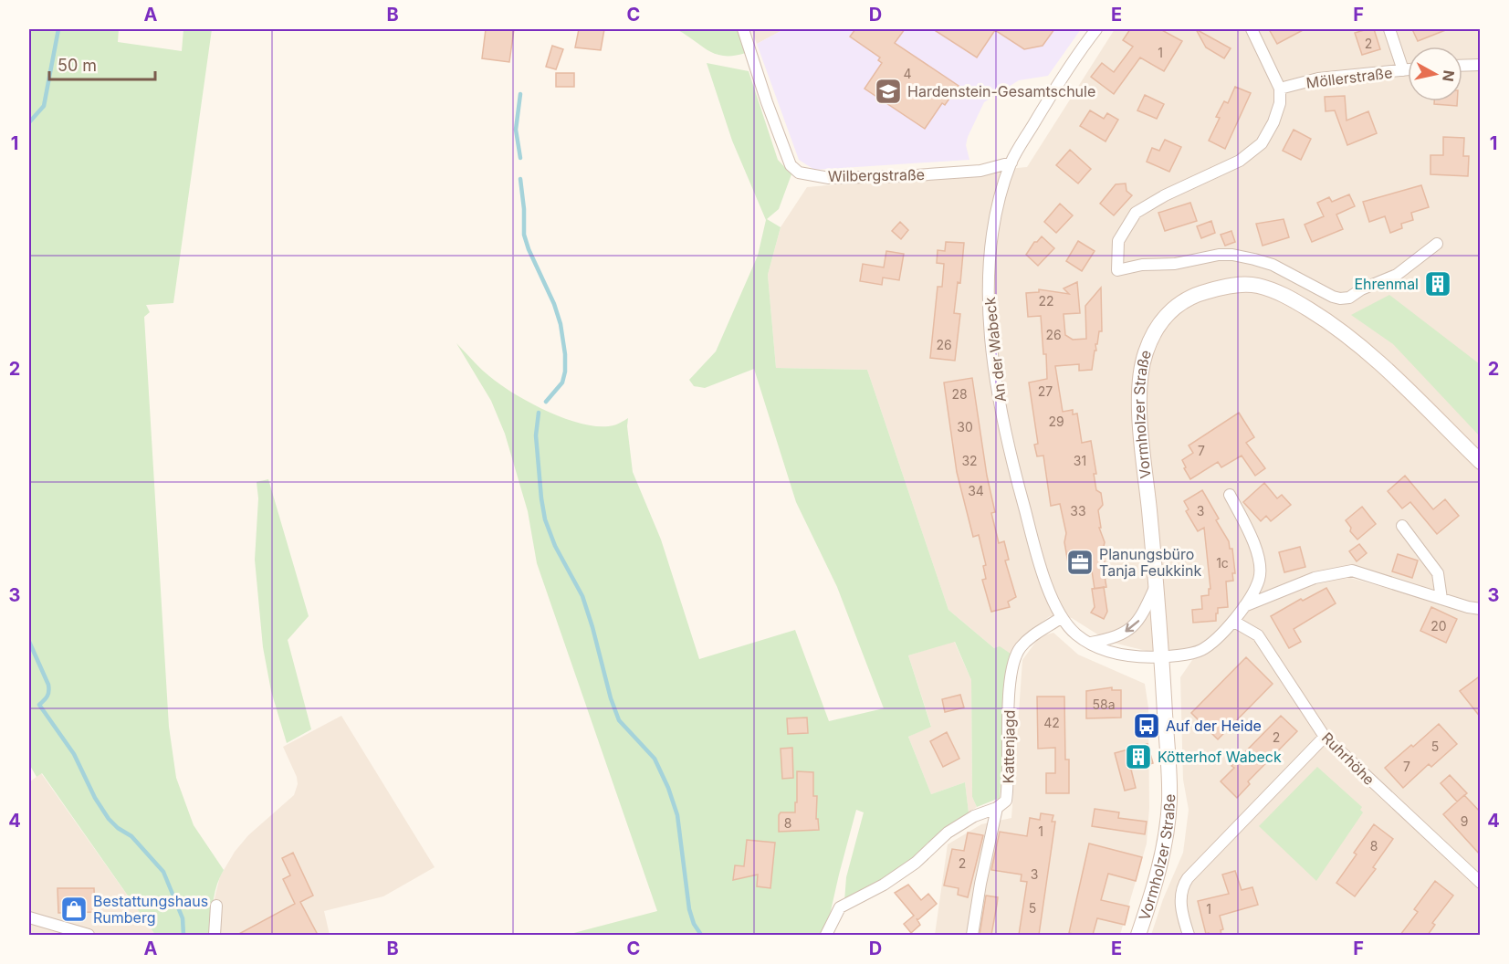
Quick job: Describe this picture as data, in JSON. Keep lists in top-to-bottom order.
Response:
{
  "streets": {
    "main road": ["Vormholzer Straße"],
    "street": [
      "Möllerstraße",
      "Wilbergstraße",
      "An der Wabeck",
      "Kattenjagd",
      "Ruhrhöhe"
    ]
  },
  "crossings": [
    ["Wilbergstraße", "An der Wabeck"],
    ["An der Wabeck", "Vormholzer Straße"],
    ["An der Wabeck", "Kattenjagd"],
    ["An der Wabeck", "Ruhrhöhe"]
  ],
  "places": {
    "school or university": ["Hardenstein-Gesamtschule"],
    "building": ["Ehrenmal", "Kötterhof Wabeck"],
    "office": ["Planungsbüro Tanja Feukkink"],
    "bus stop": ["Auf der Heide"],
    "shop": ["Bestattungshaus Rumberg"]
  },
  "house_numbers": [
    "2",
    "1",
    "4",
    "22",
    "26",
    "26",
    "27",
    "28",
    "29",
    "30",
    "7",
    "32",
    "31",
    "34",
    "33",
    "3",
    "1c",
    "20",
    "58a",
    "42",
    "2",
    "5",
    "7",
    "9",
    "8",
    "1",
    "8",
    "2",
    "3",
    "5",
    "1"
  ],
  "scale_bar": "50 m",
  "north": "right",
  "grid": {
    "columns": [
      "A",
      "B",
      "C",
      "D",
      "E",
      "F"
    ],
    "rows": [
      "1",
      "2",
      "3",
      "4"
    ]
  }
}
